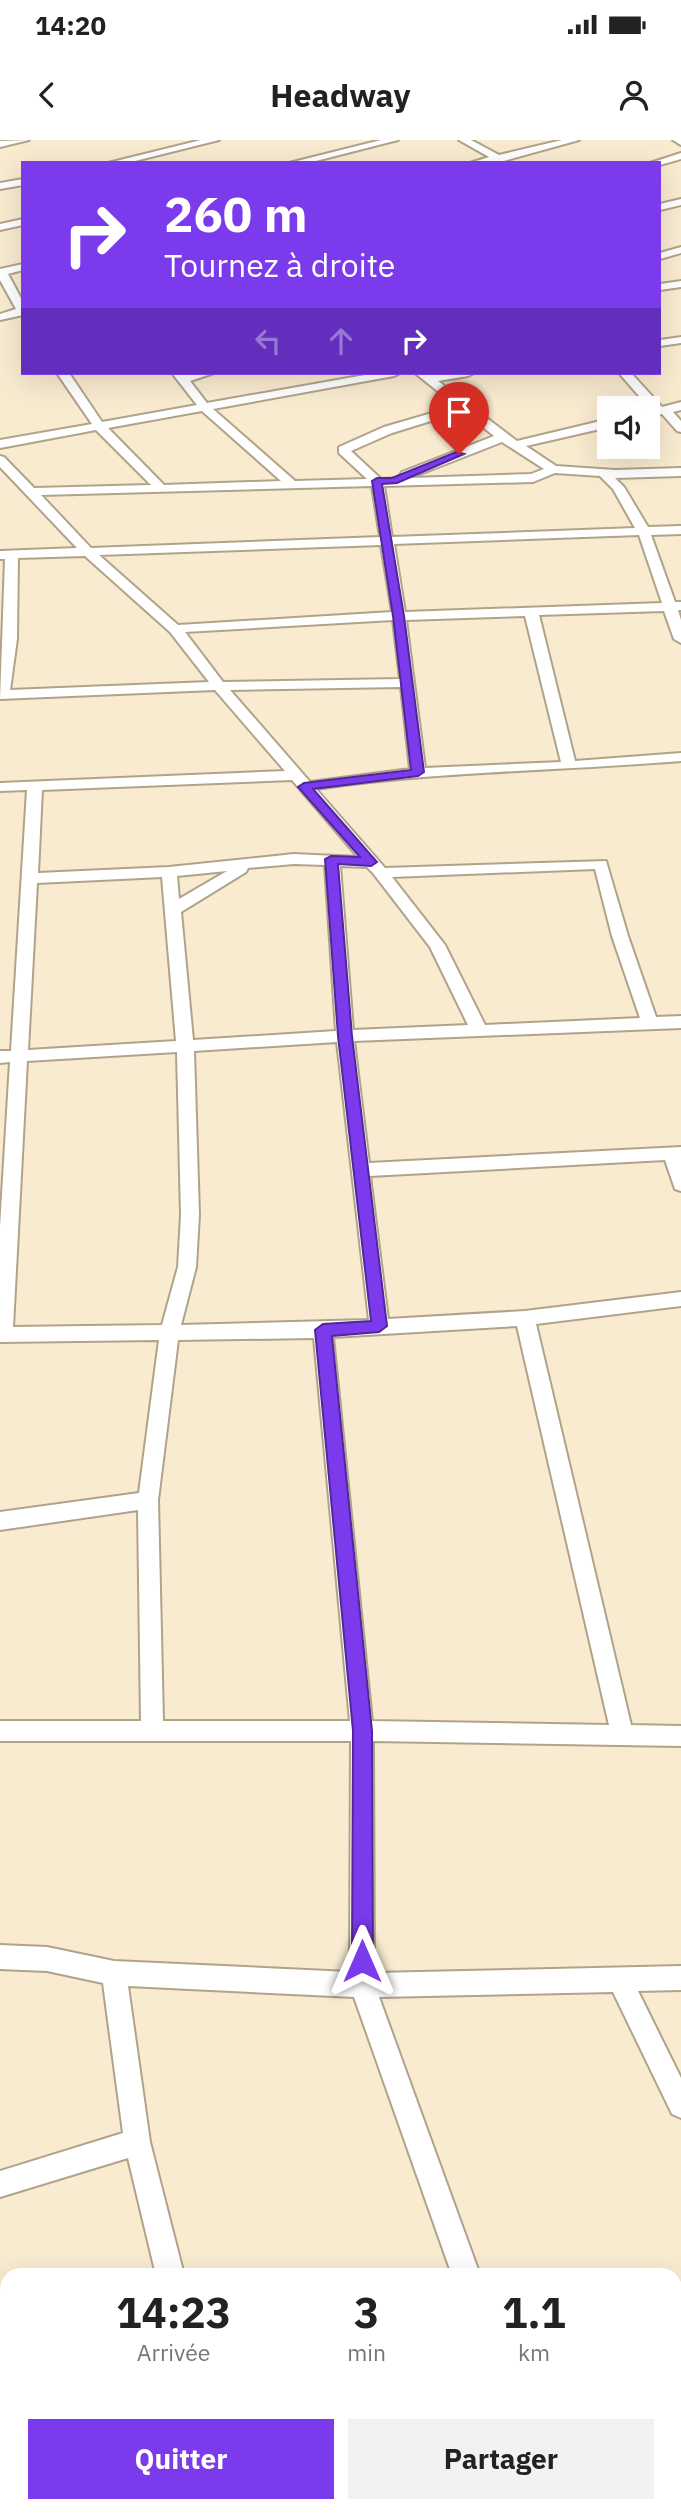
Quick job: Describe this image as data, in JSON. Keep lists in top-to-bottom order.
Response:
{
  "page": {
    "status": "14:20",
    "header": "Headway",
    "turn": ["260 m", "Tournez à droite"],
    "eta": [
      "14:23",
      "Arrivée",
      "3",
      "min",
      "1.1",
      "km"
    ],
    "buttons": ["Quitter", "Partager"]
  }
}
